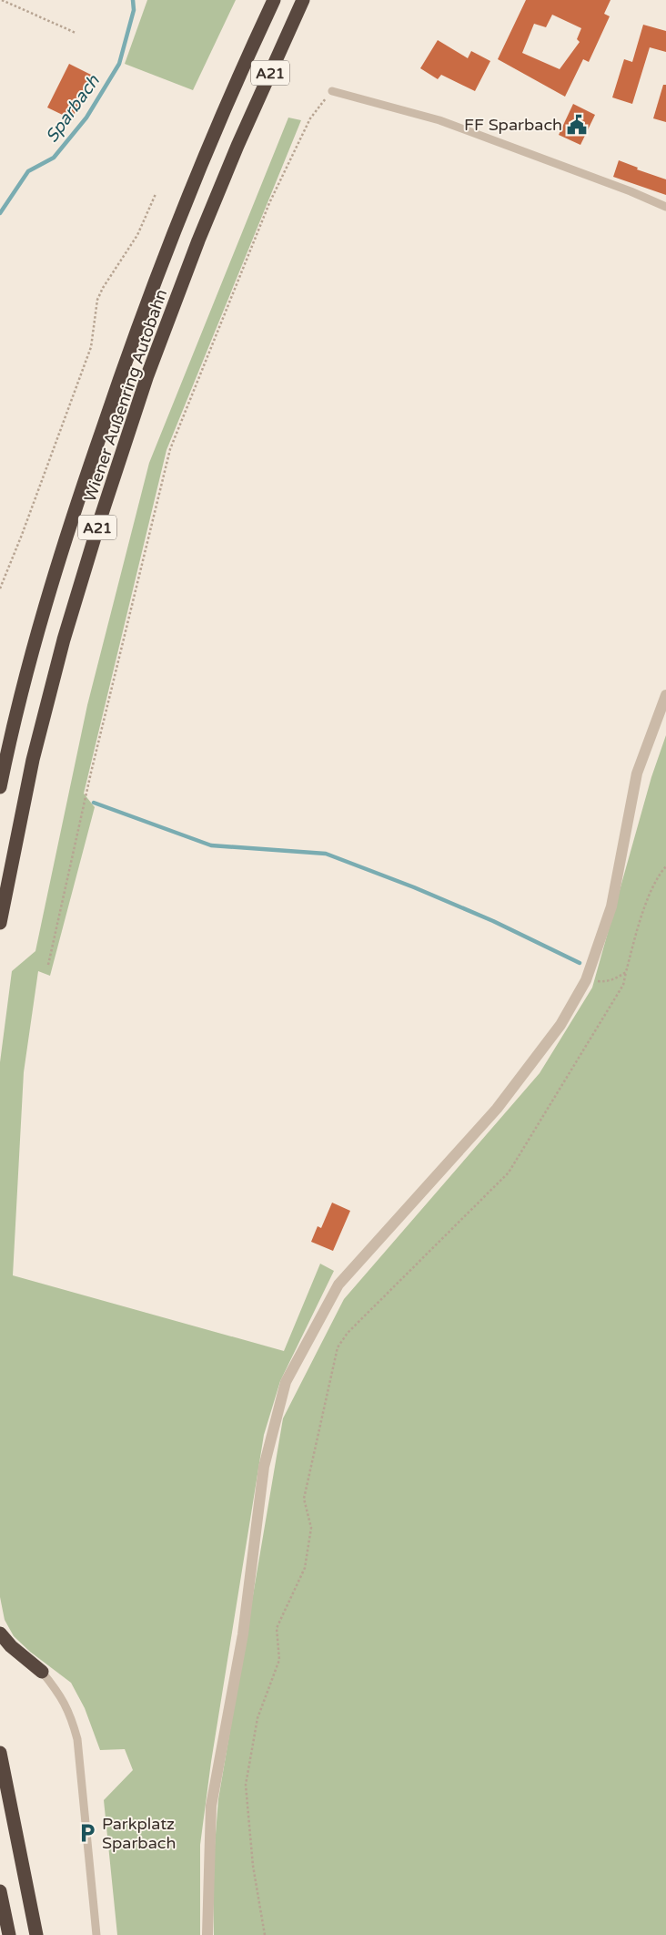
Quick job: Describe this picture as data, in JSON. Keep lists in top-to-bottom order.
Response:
{
  "streets": {
    "highway": ["A21", "Wiener Außenring Autobahn"]
  },
  "water": ["Sparbach"],
  "places": {
    "public building": ["FF Sparbach"],
    "parking": ["Parkplatz Sparbach"]
  }
}
